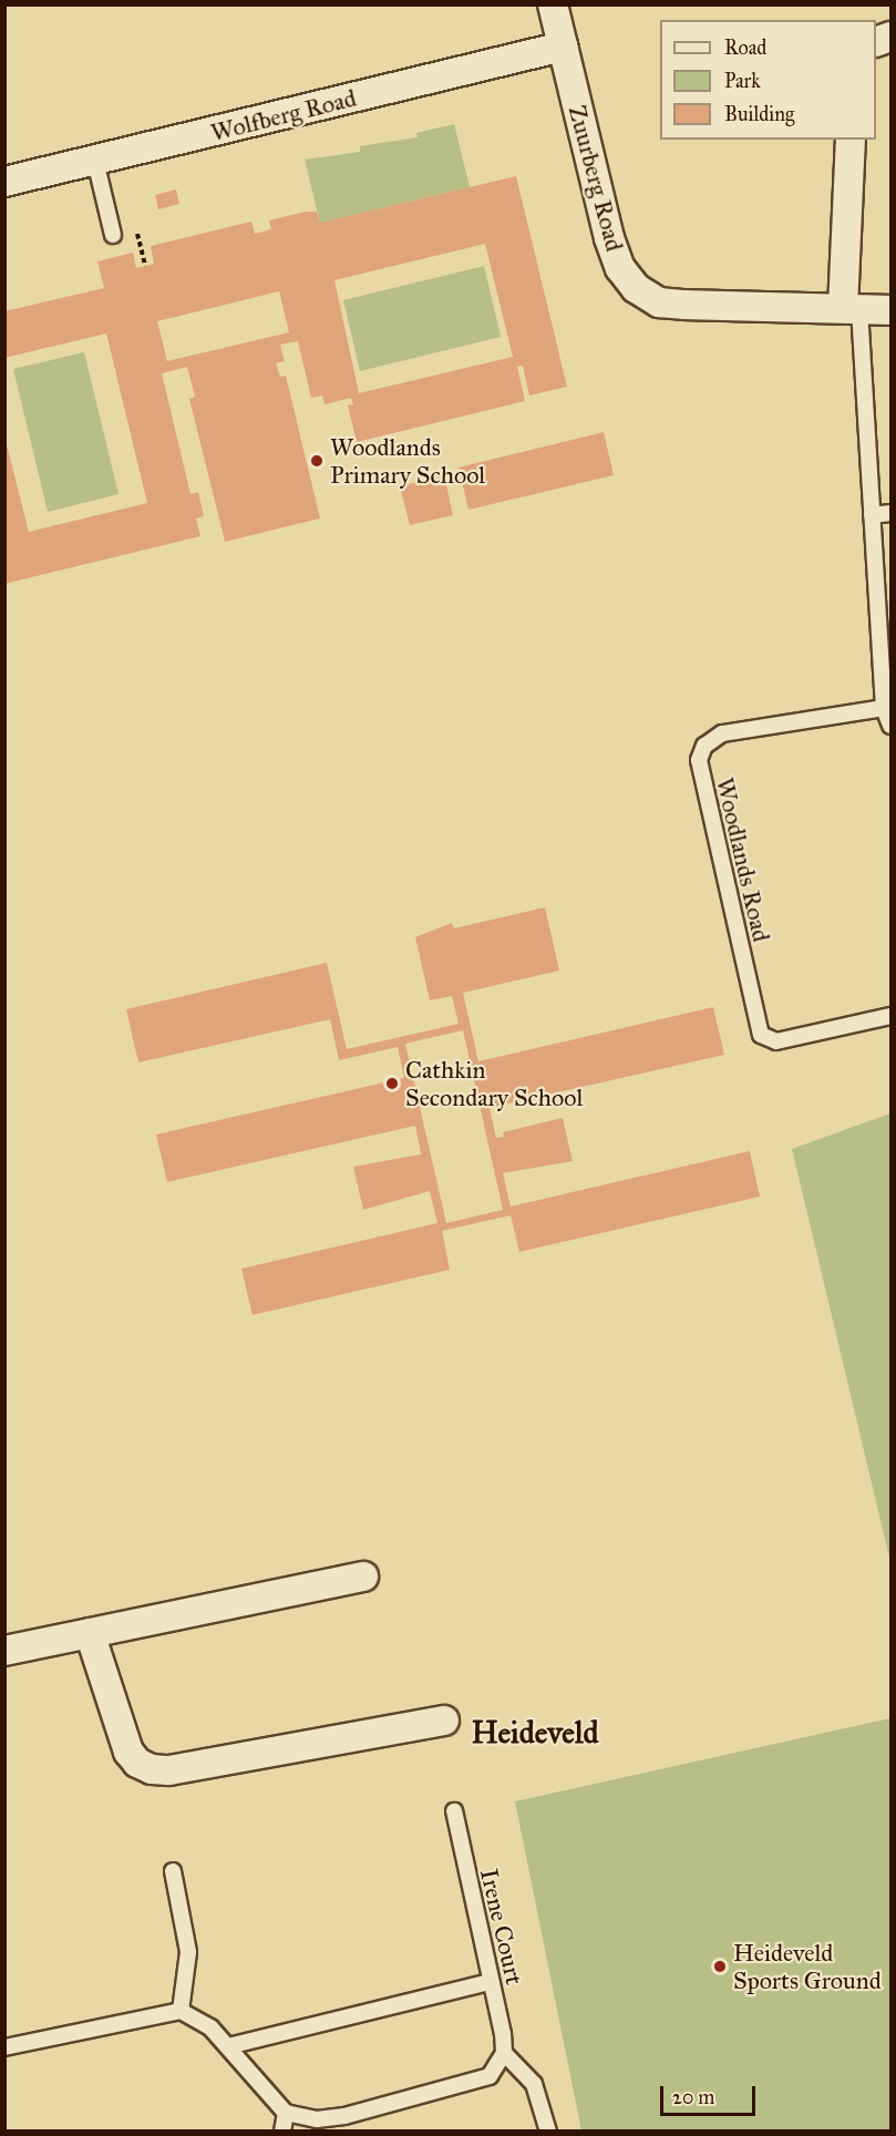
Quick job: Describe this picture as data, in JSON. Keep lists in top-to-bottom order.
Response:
{
  "streets": {
    "street": ["Wolfberg Road", "Zuurberg Road"],
    "lane": ["Woodlands Road", "Irene Court"]
  },
  "crossings": [
    ["Wolfberg Road", "Zuurberg Road"]
  ],
  "districts": ["Heideveld"],
  "places": ["Woodlands Primary School", "Cathkin Secondary School", "Heideveld Sports Ground"],
  "legend": ["Road", "Park", "Building"],
  "scale_bar": "20 m"
}
